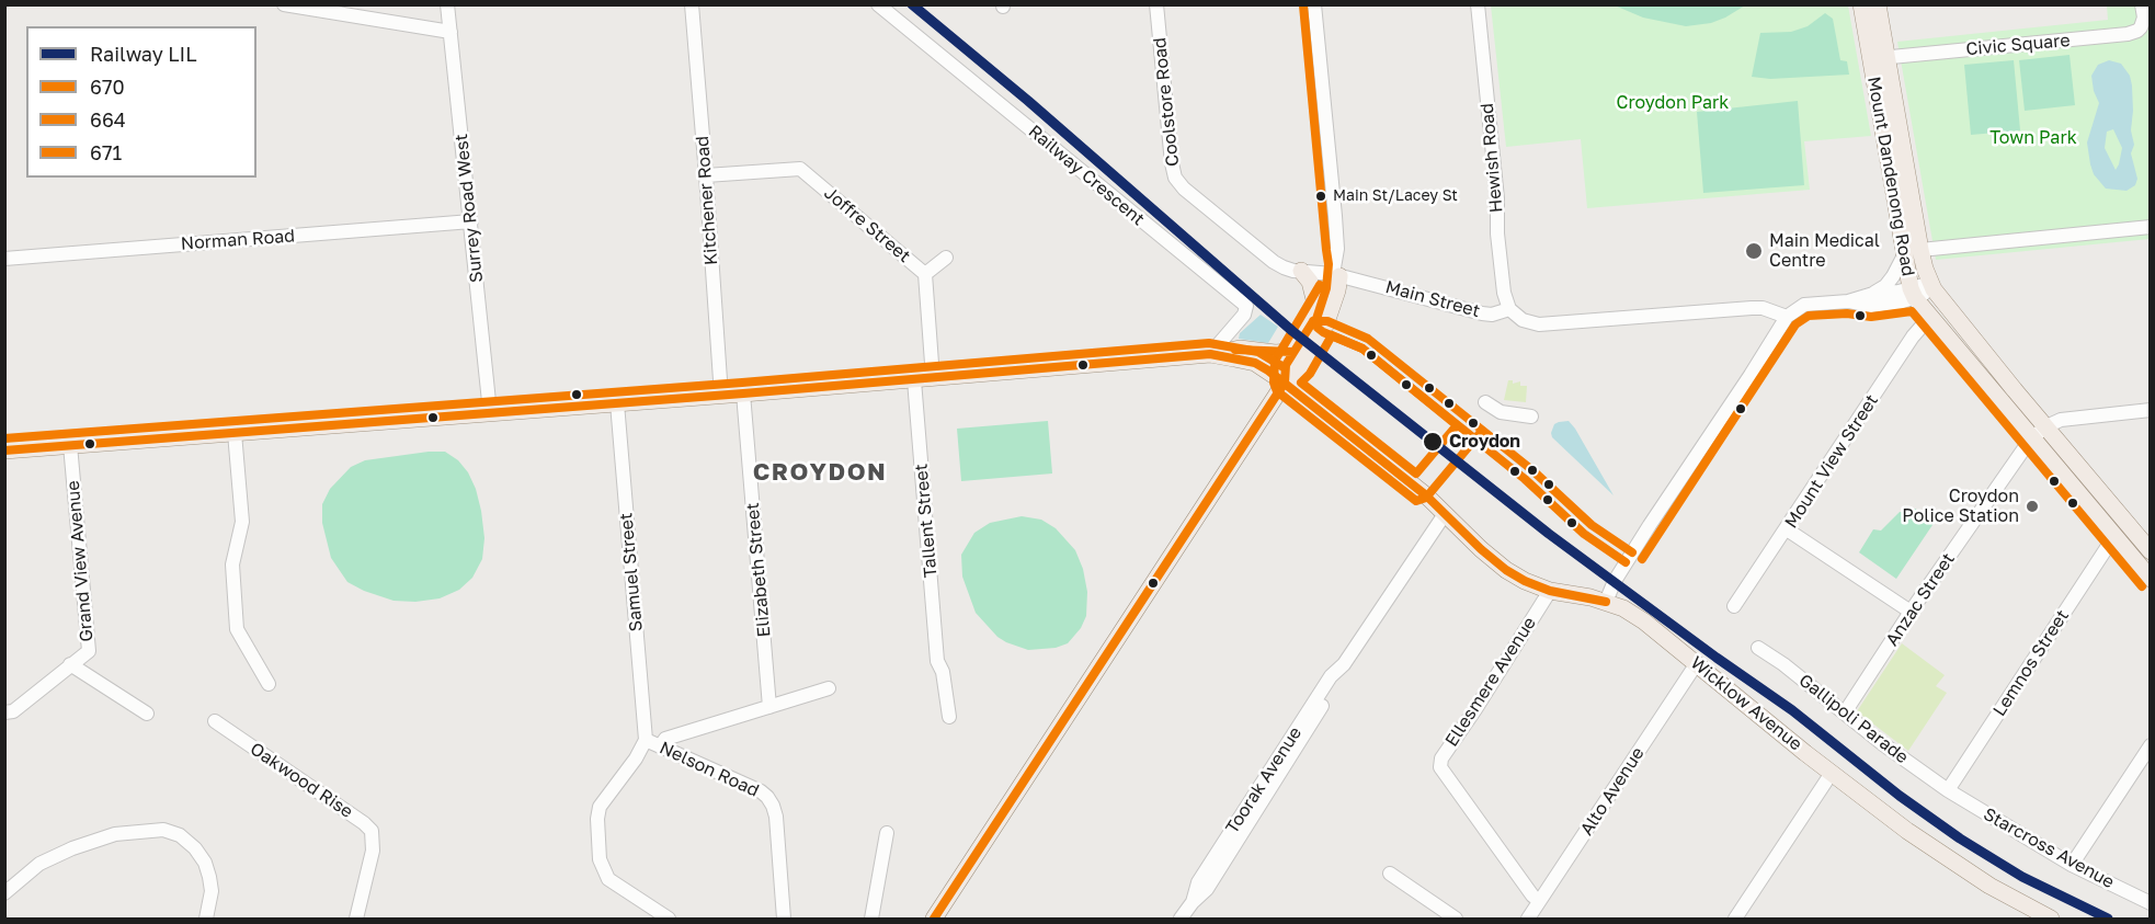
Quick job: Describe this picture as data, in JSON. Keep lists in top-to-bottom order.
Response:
{
  "streets": {
    "main road": ["Mount Dandenong Road", "Wicklow Avenue"],
    "street": [
      "Civic Square",
      "Coolstore Road",
      "Hewish Road",
      "Railway Crescent",
      "Kitchener Road",
      "Surrey Road West",
      "Joffre Street",
      "Norman Road",
      "Main Street",
      "Mount View Street",
      "Tallent Street",
      "Grand View Avenue",
      "Elizabeth Street",
      "Samuel Street",
      "Anzac Street",
      "Lemnos Street",
      "Ellesmere Avenue",
      "Gallipoli Parade",
      "Nelson Road",
      "Oakwood Rise",
      "Toorak Avenue",
      "Alto Avenue",
      "Starcross Avenue"
    ]
  },
  "crossings": [
    ["Civic Square", "Mount Dandenong Road"],
    ["Coolstore Road", "Main Street"],
    ["Hewish Road", "Main Street"],
    ["Railway Crescent", "Wicklow Avenue"],
    ["Mount Dandenong Road", "Mount View Street"],
    ["Mount Dandenong Road", "Anzac Street"],
    ["Mount Dandenong Road", "Lemnos Street"],
    ["Kitchener Road", "Joffre Street"],
    ["Surrey Road West", "Norman Road"],
    ["Samuel Street", "Nelson Road"],
    ["Anzac Street", "Gallipoli Parade"],
    ["Lemnos Street", "Gallipoli Parade"],
    ["Lemnos Street", "Starcross Avenue"],
    ["Ellesmere Avenue", "Wicklow Avenue"],
    ["Ellesmere Avenue", "Alto Avenue"],
    ["Wicklow Avenue", "Toorak Avenue"],
    ["Wicklow Avenue", "Alto Avenue"],
    ["Gallipoli Parade", "Starcross Avenue"]
  ],
  "districts": ["CROYDON"],
  "parks": ["Croydon Park", "Town Park"],
  "places": [
    "Main St/Lacey St",
    "Main Medical Centre",
    "Croydon",
    "Croydon Police Station"
  ],
  "lines": [
    "rail line LIL",
    "transit line 664",
    "transit line 670",
    "transit line 671"
  ],
  "legend": [
    "Railway LIL",
    "670",
    "664",
    "671"
  ]
}
